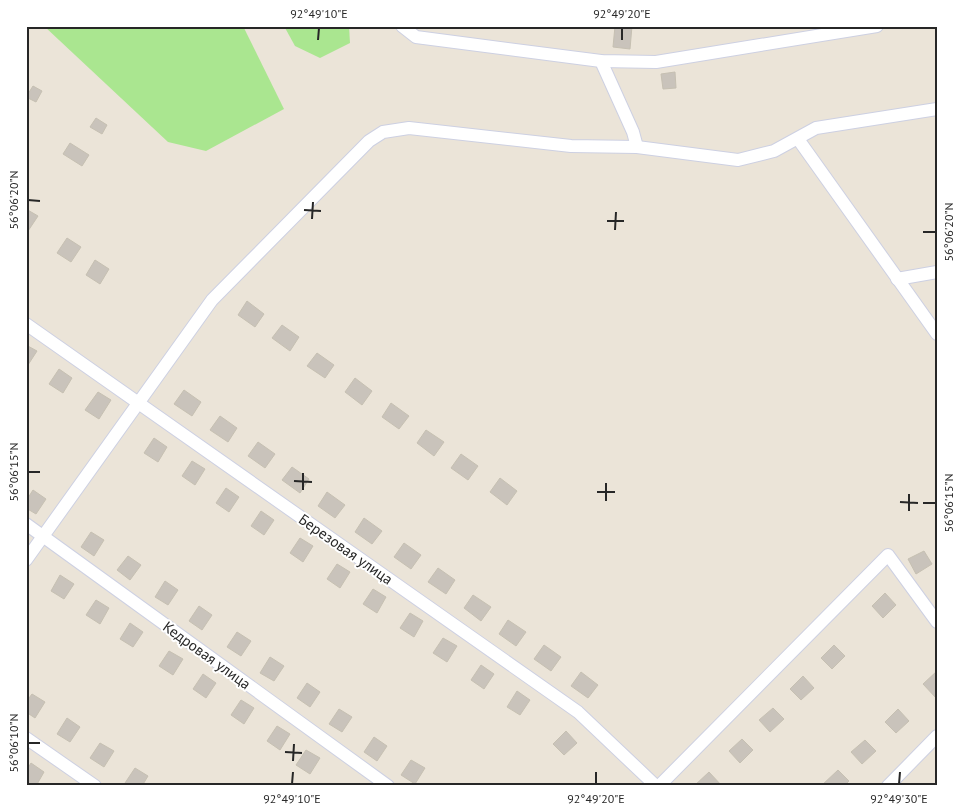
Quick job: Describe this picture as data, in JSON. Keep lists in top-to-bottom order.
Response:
{
  "streets": {
    "street": ["Березовая улица", "Кедровая улица"]
  },
  "coordinates": [
    "92°49'10\"E",
    "92°49'20\"E",
    "56°06'20\"N",
    "56°06'15\"N",
    "56°06'10\"N",
    "92°49'30\"E"
  ]
}
